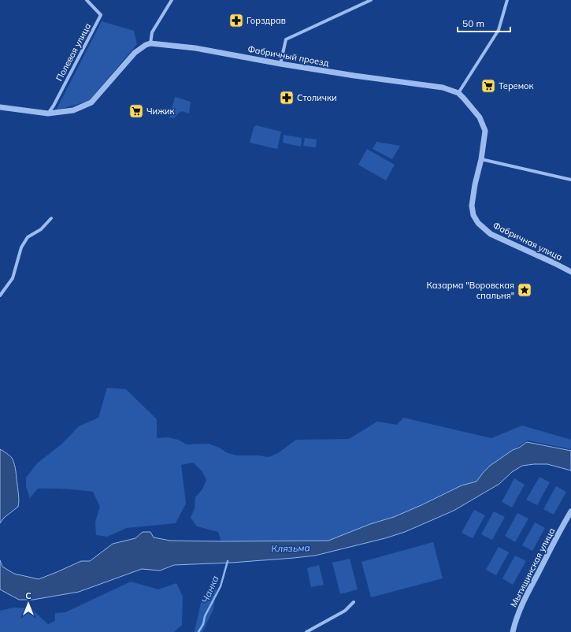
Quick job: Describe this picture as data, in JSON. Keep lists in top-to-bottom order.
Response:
{
  "streets": {
    "street": [
      "Полевая улица",
      "Фабричный проезд",
      "Фабричная улица",
      "Мытищинская улица"
    ]
  },
  "crossings": [
    ["Фабричный проезд", "Фабричная улица"]
  ],
  "water": ["Клязьма", "Чанка"],
  "places": {
    "pharmacy": ["Горздрав", "Столички"],
    "supermarket": ["Теремок", "Чижик"],
    "place": ["Казарма \"Воровская спальня\""]
  },
  "scale_bar": "50 m",
  "north": "top"
}
